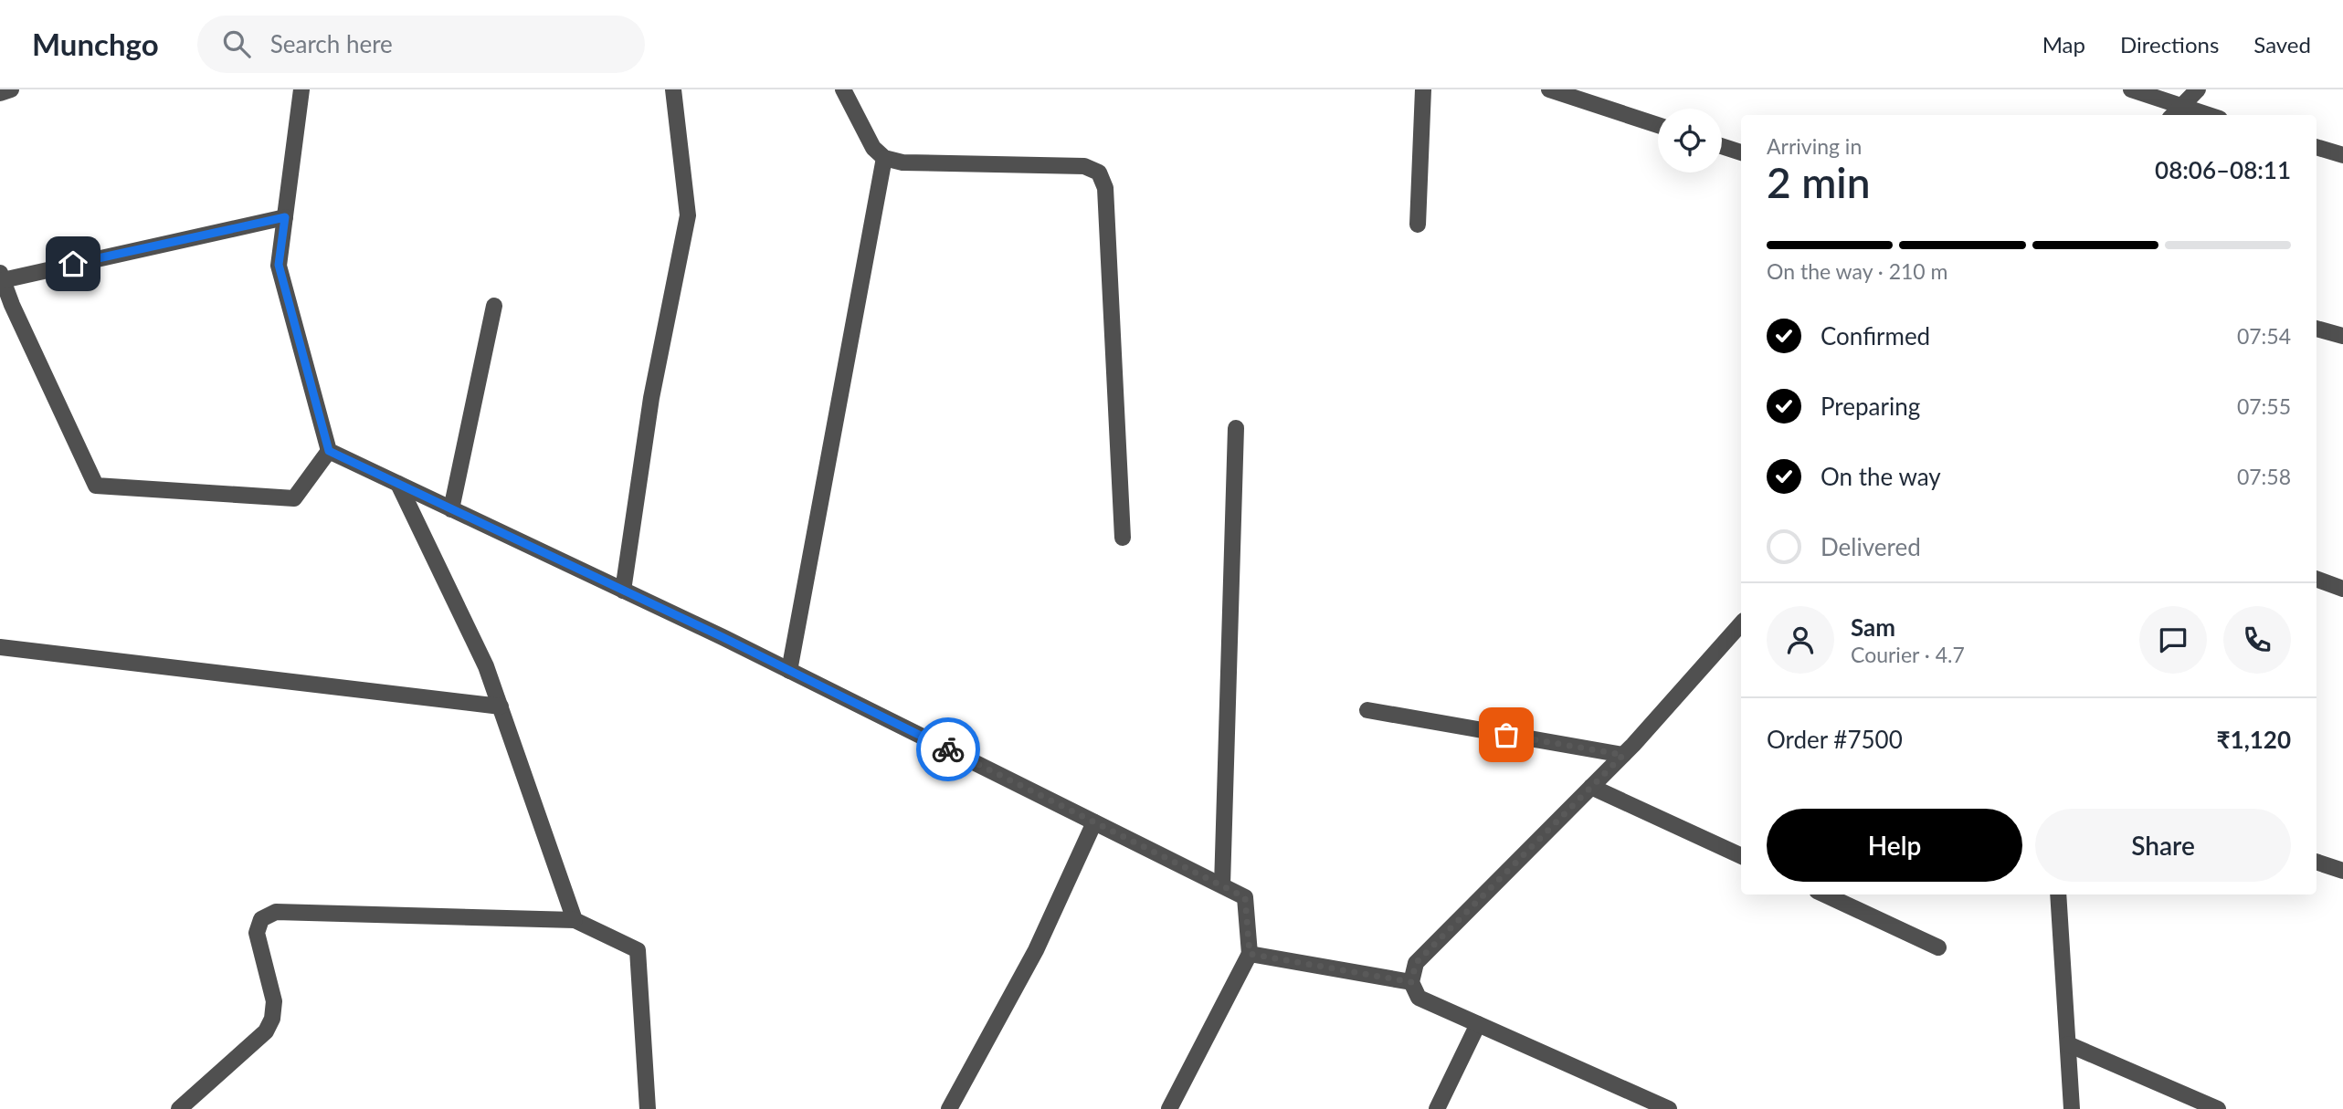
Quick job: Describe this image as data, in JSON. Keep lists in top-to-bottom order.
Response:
{
  "page": {
    "header": "Munchgo",
    "search": "Search here",
    "nav": ["Map", "Directions", "Saved"],
    "heading": ["2 min", "Arriving in", "08:06–08:11"],
    "panel": [
      "Sam",
      "Courier · 4.7",
      "Order #7500",
      "₹1,120"
    ],
    "bar": "On the way · 210 m",
    "list": [
      ["Confirmed", "07:54"],
      ["Preparing", "07:55"],
      ["On the way", "07:58"],
      "Delivered"
    ],
    "buttons": ["Help", "Share"]
  }
}
